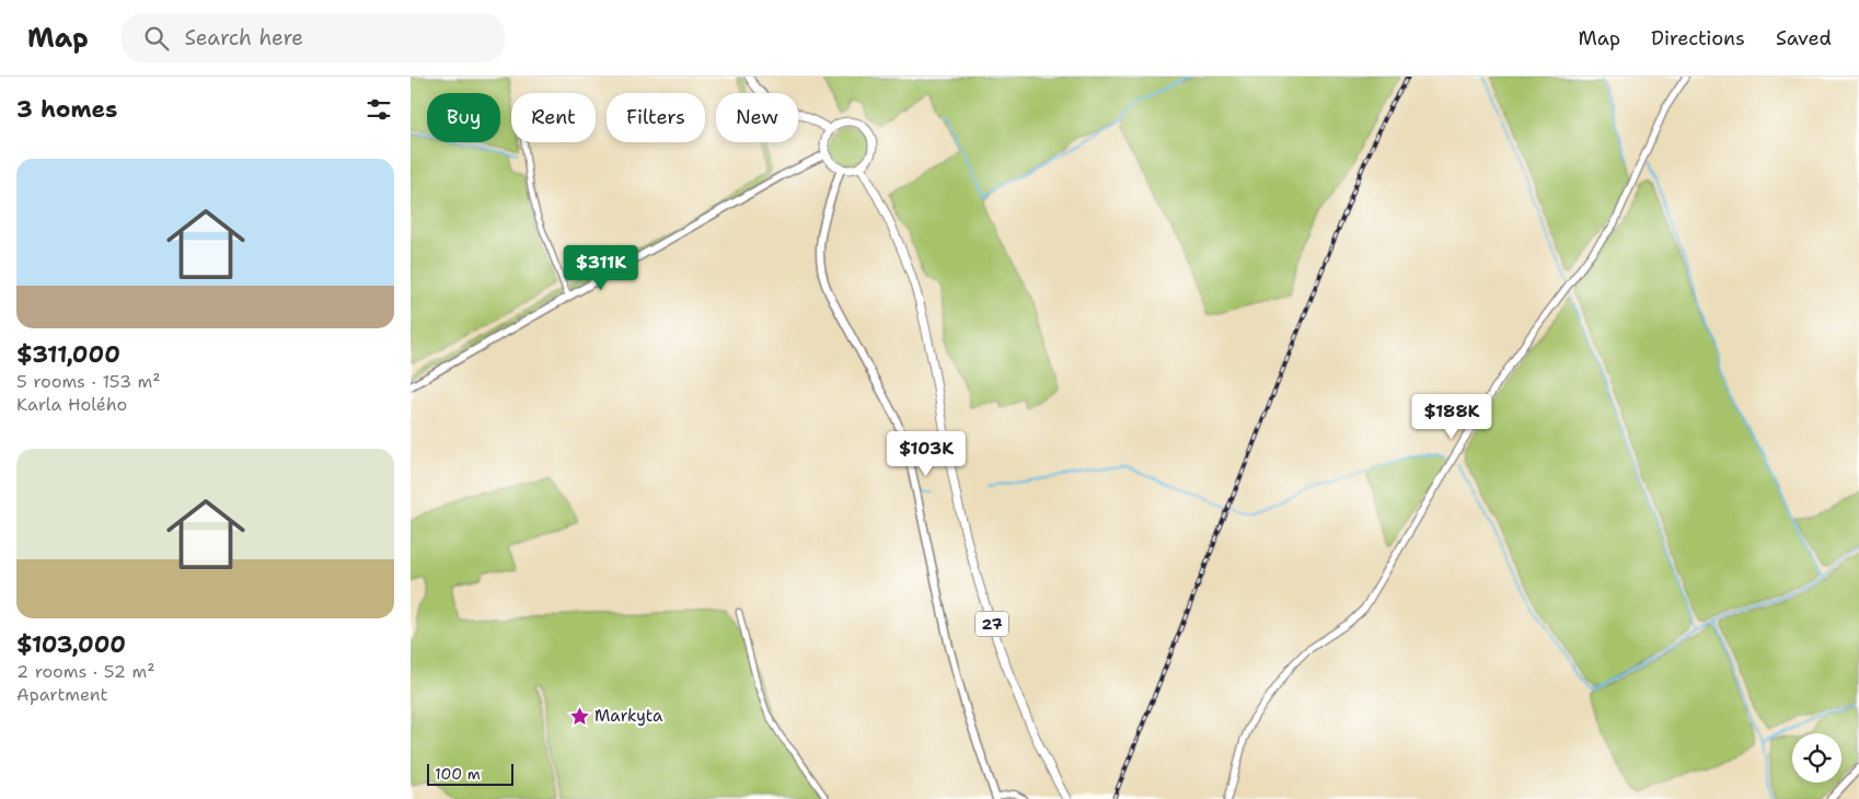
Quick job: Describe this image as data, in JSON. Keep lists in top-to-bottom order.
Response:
{
  "streets": {
    "main road": ["27"]
  },
  "places": {
    "place": ["Markyta"]
  },
  "scale_bar": "100 m",
  "page": {
    "header": "Map",
    "search": "Search here",
    "nav": ["Map", "Directions", "Saved"],
    "heading": "3 homes",
    "chip": [
      "Buy",
      "Rent",
      "Filters",
      "New"
    ],
    "list": [
      {
        "name": "$311,000",
        "note": "5 rooms · 153 m² · Karla Holého"
      },
      {
        "name": "$103,000",
        "note": "2 rooms · 52 m² · Apartment"
      }
    ],
    "price": ["$311K", "$188K", "$103K"],
    "scale": "100 m"
  }
}
